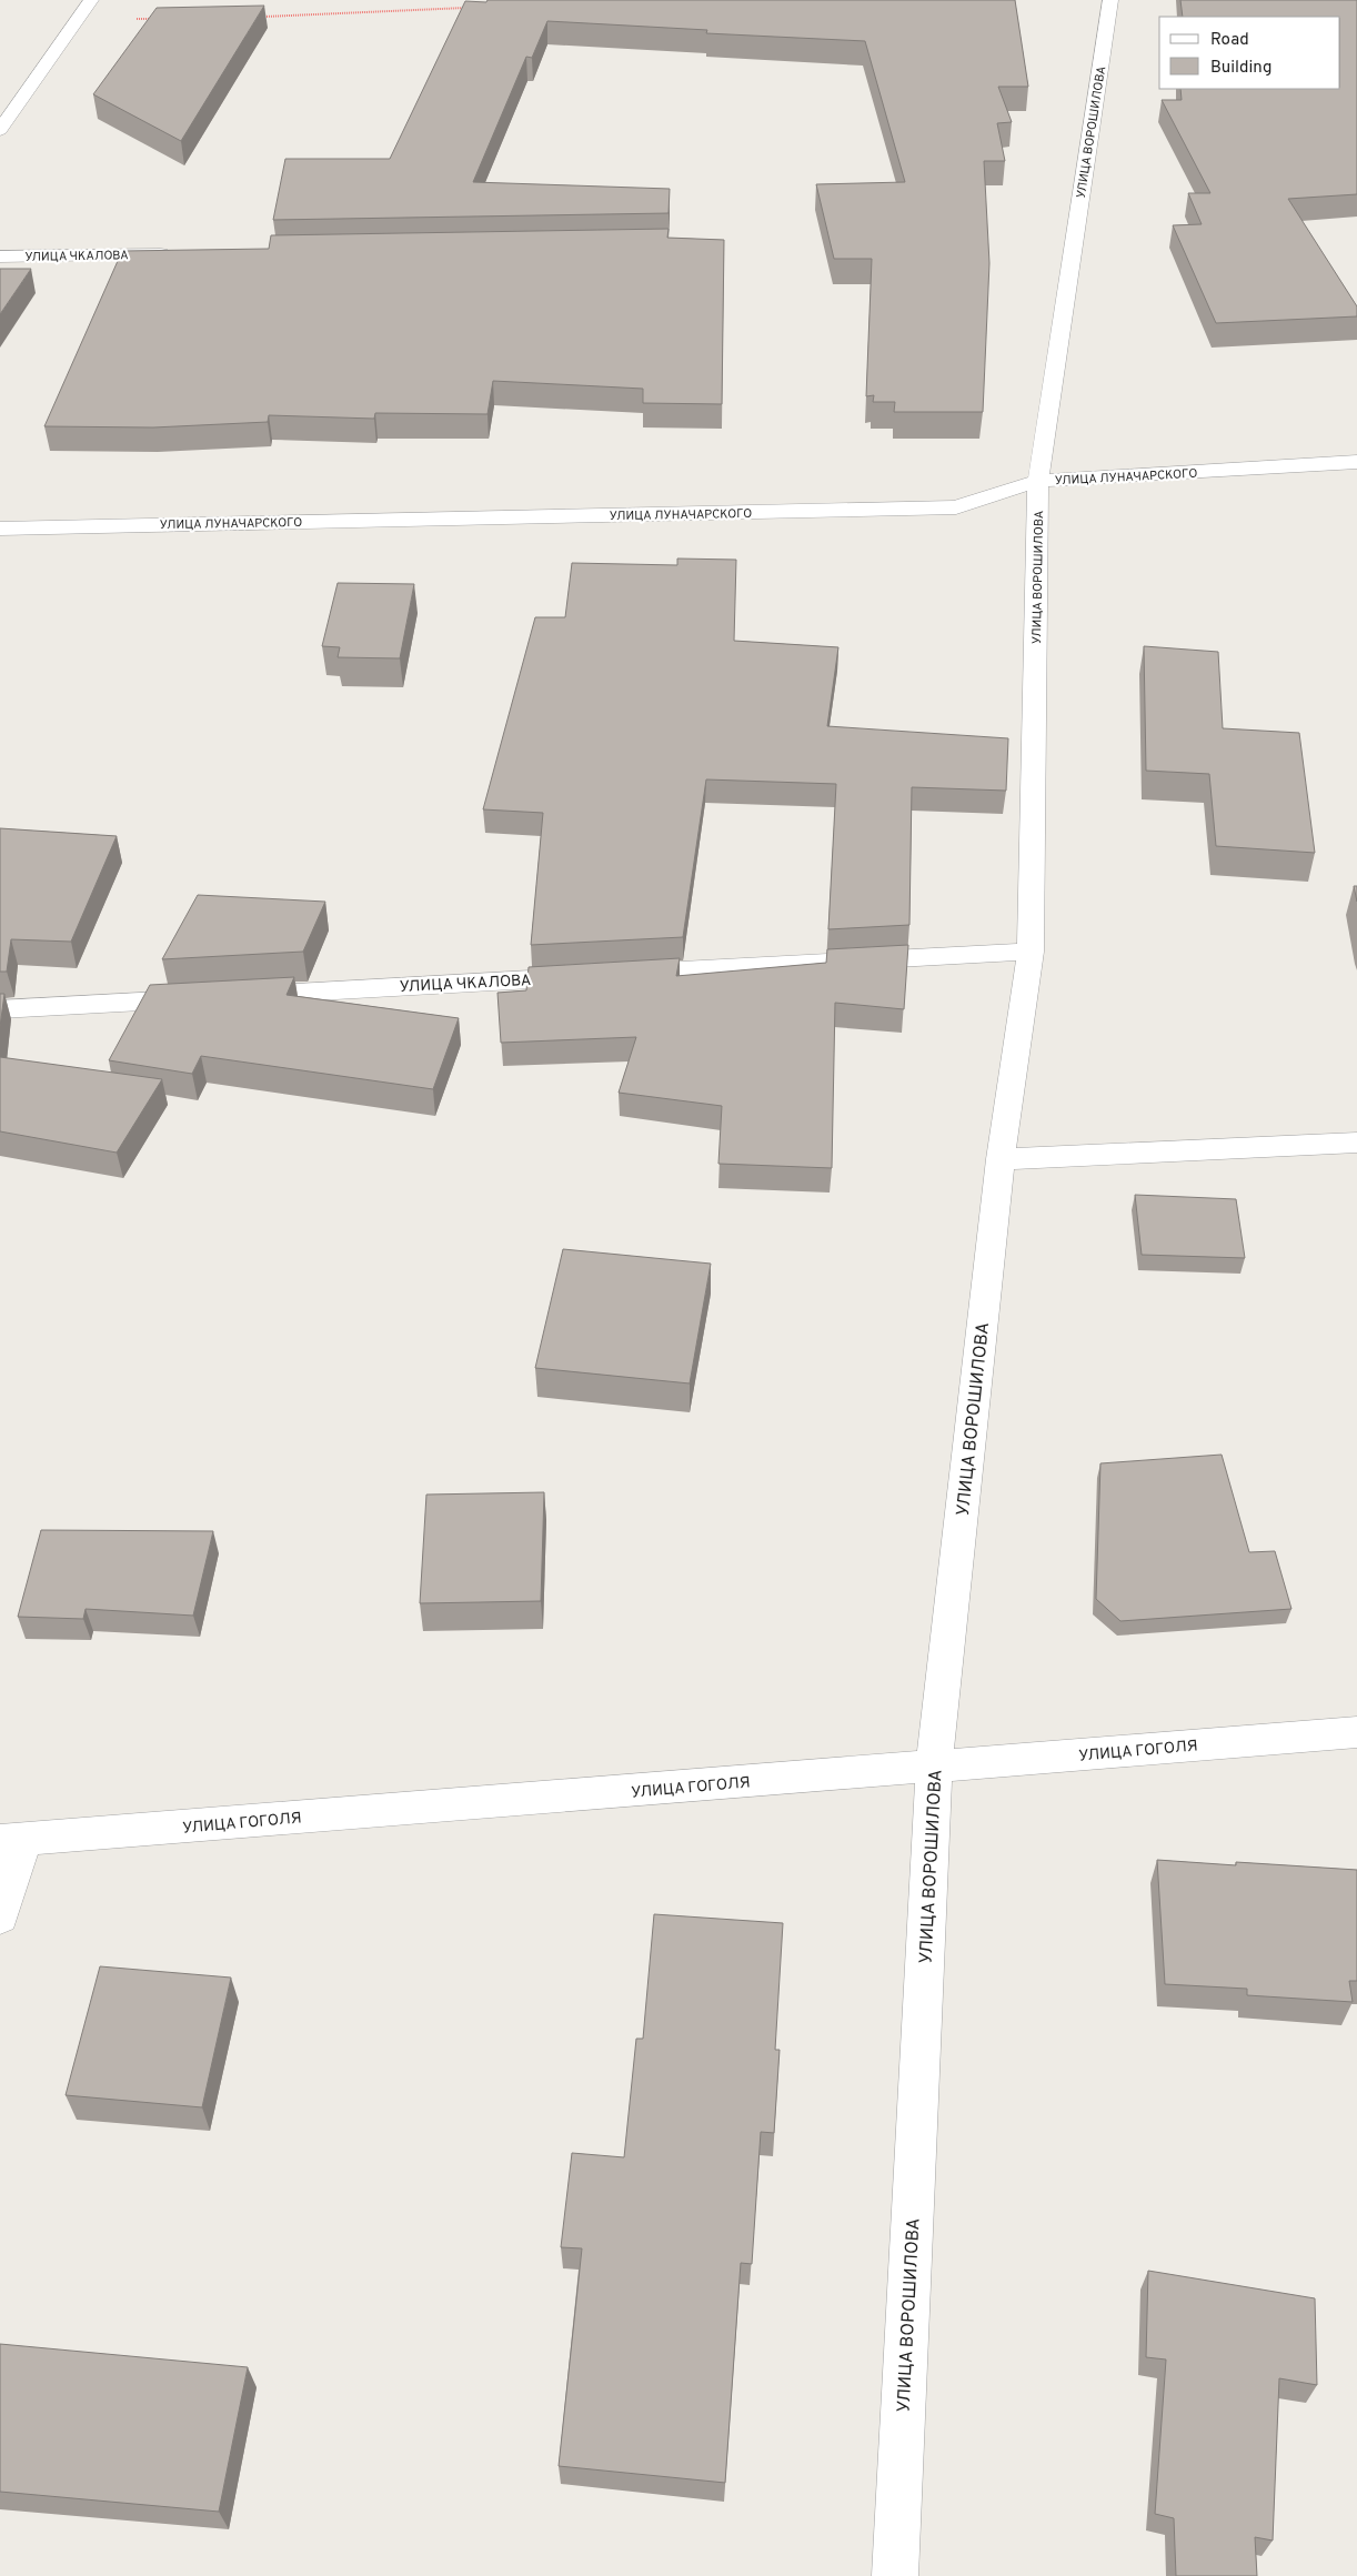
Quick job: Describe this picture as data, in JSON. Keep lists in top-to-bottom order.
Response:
{
  "streets": {
    "street": [
      "УЛИЦА ВОРОШИЛОВА",
      "УЛИЦА ЧКАЛОВА",
      "УЛИЦА ЛУНАЧАРСКОГО",
      "УЛИЦА ГОГОЛЯ"
    ]
  },
  "crossings": [
    ["УЛИЦА ВОРОШИЛОВА", "УЛИЦА ЧКАЛОВА"],
    ["УЛИЦА ВОРОШИЛОВА", "УЛИЦА ЛУНАЧАРСКОГО"],
    ["УЛИЦА ВОРОШИЛОВА", "УЛИЦА ГОГОЛЯ"]
  ],
  "legend": ["Road", "Building"]
}
